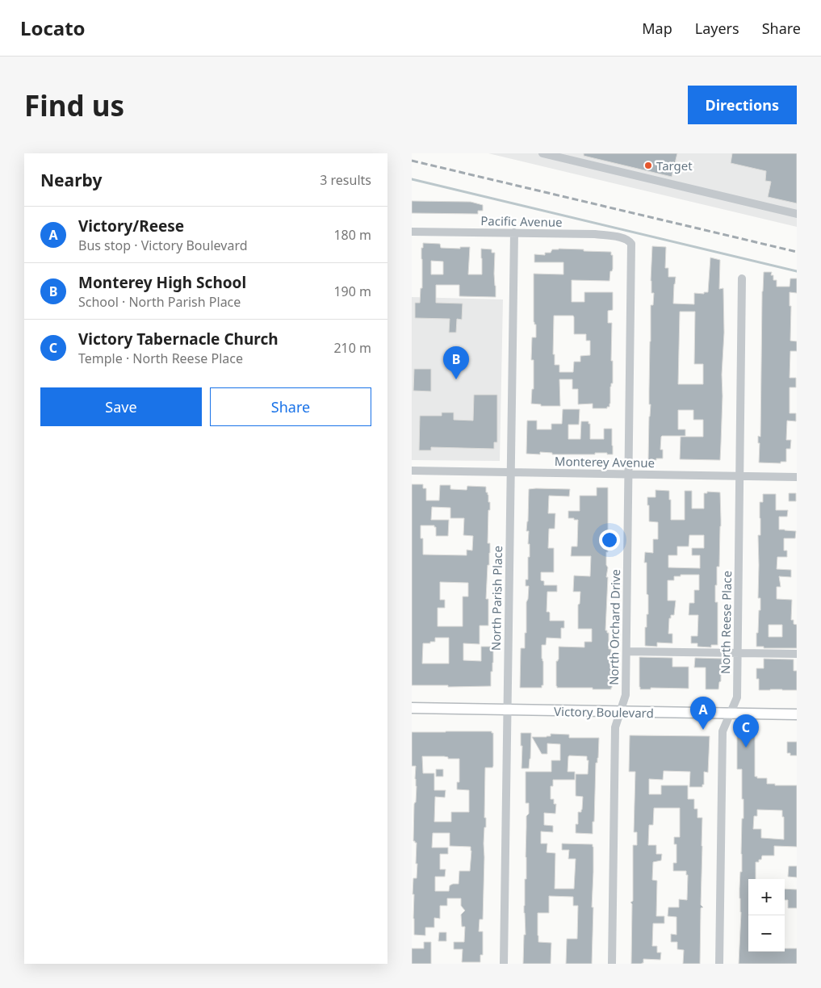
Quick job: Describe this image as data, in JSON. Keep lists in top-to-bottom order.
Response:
{
  "streets": {
    "main road": ["Victory Boulevard"],
    "street": [
      "Pacific Avenue",
      "Monterey Avenue",
      "North Parish Place",
      "North Reese Place",
      "North Orchard Drive"
    ]
  },
  "crossings": [
    ["Pacific Avenue", "North Parish Place"],
    ["Pacific Avenue", "North Orchard Drive"],
    ["Monterey Avenue", "North Parish Place"],
    ["Monterey Avenue", "North Reese Place"],
    ["Monterey Avenue", "North Orchard Drive"],
    ["North Parish Place", "Victory Boulevard"],
    ["North Reese Place", "Victory Boulevard"],
    ["North Orchard Drive", "Victory Boulevard"]
  ],
  "places": ["Target"],
  "page": {
    "header": "Locato",
    "nav": ["Map", "Layers", "Share"],
    "buttons": [
      "Directions",
      ["Save", "Share"]
    ],
    "title": "Find us",
    "heading": ["Nearby", "3 results"],
    "list": [
      {
        "mark": "A",
        "name": "Victory/Reese",
        "note": "Bus stop · Victory Boulevard",
        "value": "180 m"
      },
      {
        "mark": "B",
        "name": "Monterey High School",
        "note": "School · North Parish Place",
        "value": "190 m"
      },
      {
        "mark": "C",
        "name": "Victory Tabernacle Church",
        "note": "Temple · North Reese Place",
        "value": "210 m"
      }
    ],
    "pins": ["B", "A", "C"],
    "map_buttons": ["+", "−"]
  }
}
